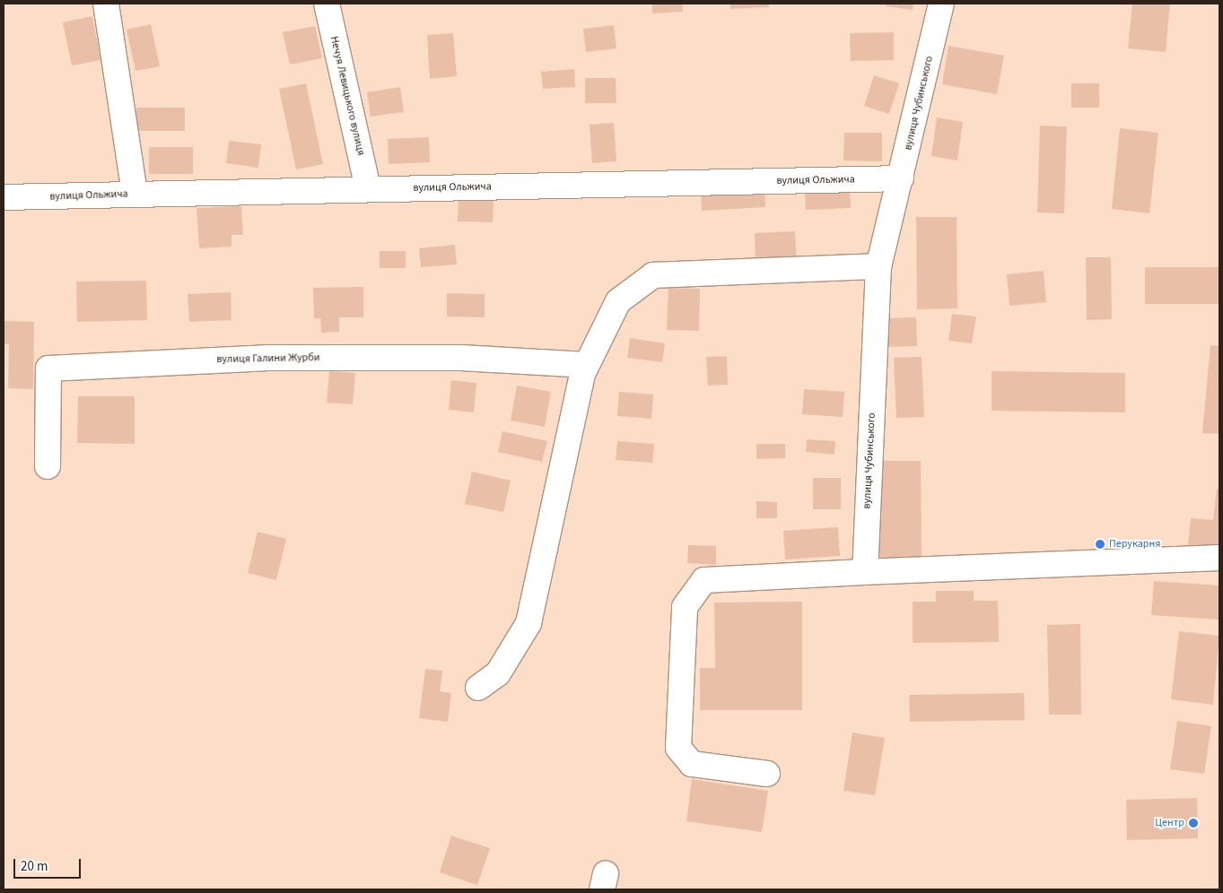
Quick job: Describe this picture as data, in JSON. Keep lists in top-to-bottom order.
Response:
{
  "streets": {
    "street": [
      "Нечуя Левицького вулиця",
      "вулиця Чубинського",
      "вулиця Ольжича",
      "вулиця Галини Журби"
    ]
  },
  "crossings": [
    ["Нечуя Левицького вулиця", "вулиця Ольжича"],
    ["вулиця Чубинського", "вулиця Ольжича"]
  ],
  "places": ["Перукарня", "Центр"],
  "scale_bar": "20 m"
}
